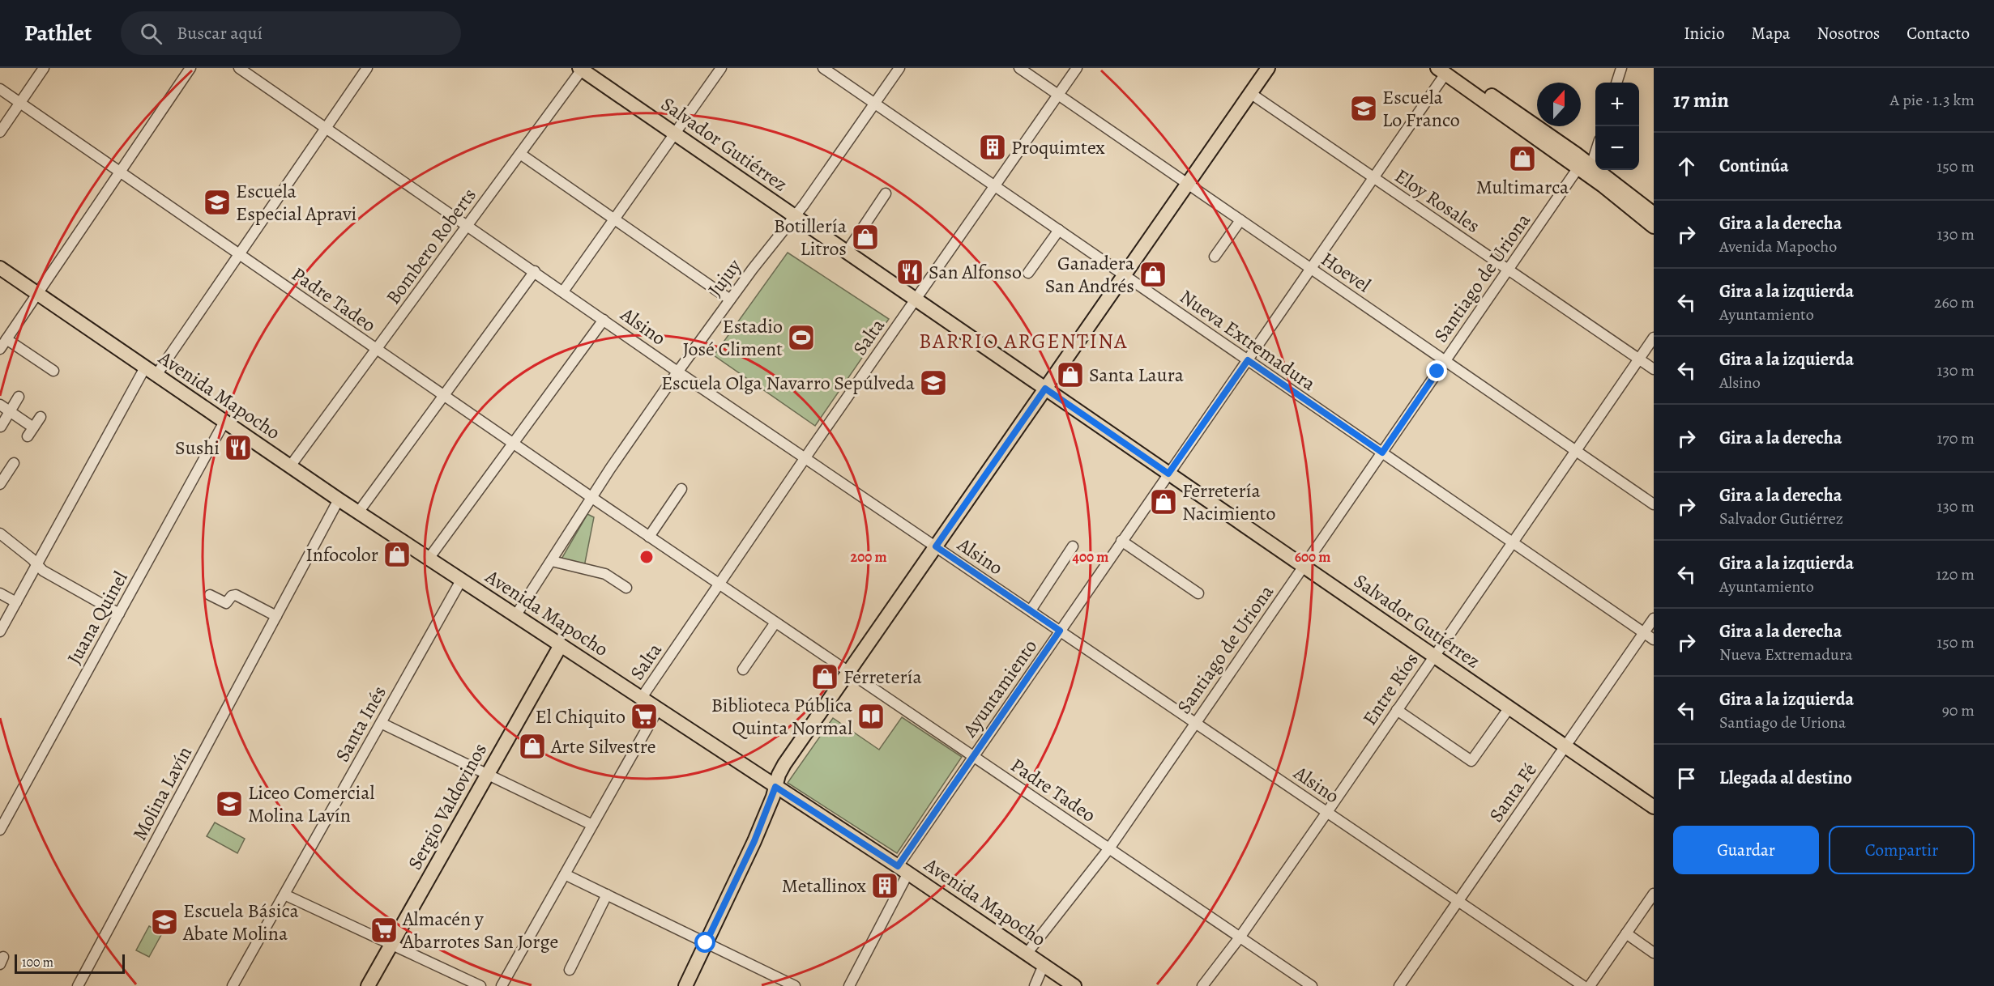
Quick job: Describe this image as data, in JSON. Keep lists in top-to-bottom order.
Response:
{
  "streets": {
    "main road": ["Salvador Gutiérrez", "Avenida Mapocho", "Sergio Valdovinos"],
    "street": [
      "Eloy Rosales",
      "Bombero Roberts",
      "Hoevel",
      "Jujuy",
      "Santiago de Uriona",
      "Padre Tadeo",
      "Alsino",
      "Salta",
      "Nueva Extremadura",
      "Juana Quinel",
      "Ayuntamiento",
      "Entre Ríos",
      "Santa Inés",
      "Santa Fé",
      "Molina Lavín"
    ]
  },
  "crossings": [
    ["Salvador Gutiérrez", "Bombero Roberts"],
    ["Salvador Gutiérrez", "Jujuy"],
    ["Salvador Gutiérrez", "Santiago de Uriona"],
    ["Salvador Gutiérrez", "Salta"],
    ["Salvador Gutiérrez", "Ayuntamiento"],
    ["Salvador Gutiérrez", "Entre Ríos"],
    ["Salvador Gutiérrez", "Santa Fé"],
    ["Eloy Rosales", "Santiago de Uriona"],
    ["Eloy Rosales", "Ayuntamiento"],
    ["Eloy Rosales", "Entre Ríos"],
    ["Bombero Roberts", "Padre Tadeo"],
    ["Bombero Roberts", "Alsino"],
    ["Bombero Roberts", "Avenida Mapocho"],
    ["Hoevel", "Santiago de Uriona"],
    ["Hoevel", "Salta"],
    ["Hoevel", "Ayuntamiento"],
    ["Hoevel", "Entre Ríos"],
    ["Jujuy", "Padre Tadeo"],
    ["Jujuy", "Alsino"],
    ["Jujuy", "Nueva Extremadura"],
    ["Jujuy", "Avenida Mapocho"],
    ["Santiago de Uriona", "Padre Tadeo"],
    ["Santiago de Uriona", "Alsino"],
    ["Santiago de Uriona", "Nueva Extremadura"],
    ["Santiago de Uriona", "Avenida Mapocho"],
    ["Padre Tadeo", "Salta"],
    ["Padre Tadeo", "Ayuntamiento"],
    ["Padre Tadeo", "Entre Ríos"],
    ["Alsino", "Salta"],
    ["Alsino", "Ayuntamiento"],
    ["Alsino", "Entre Ríos"],
    ["Alsino", "Santa Fé"],
    ["Salta", "Nueva Extremadura"],
    ["Salta", "Avenida Mapocho"],
    ["Nueva Extremadura", "Ayuntamiento"],
    ["Nueva Extremadura", "Entre Ríos"],
    ["Nueva Extremadura", "Santa Fé"],
    ["Avenida Mapocho", "Juana Quinel"],
    ["Avenida Mapocho", "Ayuntamiento"],
    ["Avenida Mapocho", "Santa Inés"],
    ["Avenida Mapocho", "Molina Lavín"],
    ["Avenida Mapocho", "Sergio Valdovinos"]
  ],
  "districts": ["BARRIO ARGENTINA"],
  "places": {
    "school or university": [
      "Escuela Lo Franco",
      "Escuela Especial Apravi",
      "Escuela Olga Navarro Sepúlveda",
      "Liceo Comercial Molina Lavín",
      "Escuela Básica Abate Molina"
    ],
    "building": ["Proquimtex", "Metallinox"],
    "shop": [
      "Multimarca",
      "Botillería Litros",
      "Ganadera San Andrés",
      "Santa Laura",
      "Ferretería Nacimiento",
      "Infocolor",
      "Ferretería",
      "Arte Silvestre"
    ],
    "restaurant": ["San Alfonso", "Sushi"],
    "sports": ["Estadio José Climent"],
    "supermarket": ["El Chiquito", "Almacén y Abarrotes San Jorge"],
    "library": ["Biblioteca Pública Quinta Normal"]
  },
  "scale_bar": "100 m",
  "north": "top",
  "page": {
    "header": "Pathlet",
    "search": "Buscar aquí",
    "nav": [
      "Inicio",
      "Mapa",
      "Nosotros",
      "Contacto"
    ],
    "heading": ["17 min", "A pie · 1.3 km"],
    "map_buttons": ["+", "−"],
    "list": [
      ["Continúa", "150 m"],
      ["Gira a la derecha", "Avenida Mapocho", "130 m"],
      ["Gira a la izquierda", "Ayuntamiento", "260 m"],
      ["Gira a la izquierda", "Alsino", "130 m"],
      ["Gira a la derecha", "170 m"],
      ["Gira a la derecha", "Salvador Gutiérrez", "130 m"],
      ["Gira a la izquierda", "Ayuntamiento", "120 m"],
      ["Gira a la derecha", "Nueva Extremadura", "150 m"],
      ["Gira a la izquierda", "Santiago de Uriona", "90 m"],
      "Llegada al destino"
    ],
    "buttons": ["Guardar", "Compartir"],
    "scale": "100 m"
  },
  "rings": ["200 m", "400 m", "600 m"]
}
